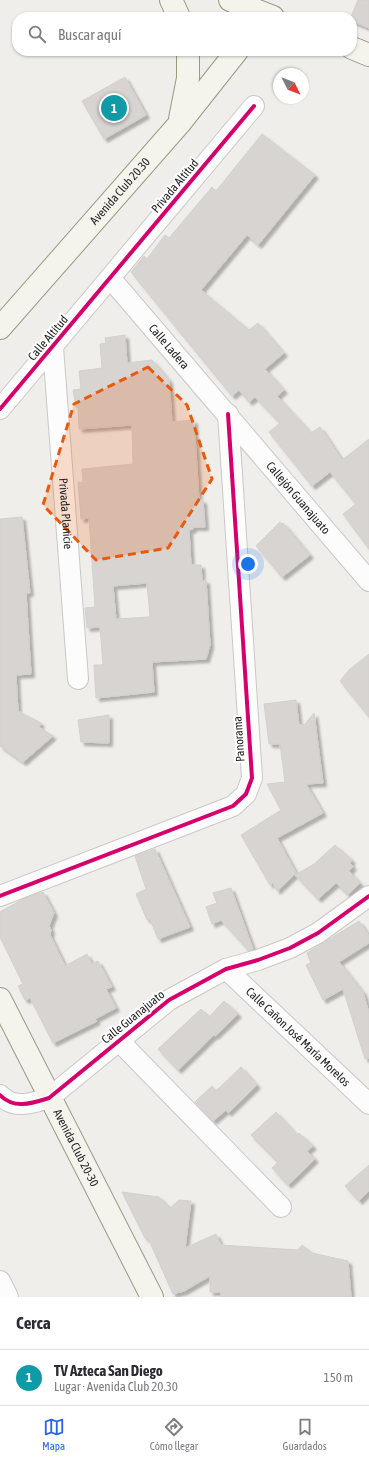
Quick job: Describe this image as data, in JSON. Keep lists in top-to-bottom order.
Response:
{
  "streets": {
    "main road": ["Avenida Club 20.30", "Avenida Club 20-30"],
    "street": [
      "Privada Altitud",
      "Calle Altitud",
      "Calle Ladera",
      "Callejón Guanajuato",
      "Privada Planicie",
      "Panorama",
      "Calle Guanajuato",
      "Calle Cañon José María Morelos"
    ]
  },
  "crossings": [
    ["Privada Altitud", "Calle Altitud"],
    ["Privada Altitud", "Calle Ladera"],
    ["Calle Altitud", "Calle Ladera"],
    ["Calle Altitud", "Privada Planicie"],
    ["Calle Ladera", "Callejón Guanajuato"],
    ["Calle Ladera", "Panorama"],
    ["Callejón Guanajuato", "Panorama"],
    ["Calle Guanajuato", "Calle Cañon José María Morelos"],
    ["Calle Guanajuato", "Avenida Club 20-30"]
  ],
  "north": "bottom right",
  "page": {
    "search": "Buscar aquí",
    "pins": "1",
    "heading": "Cerca",
    "list": [
      {
        "mark": "1",
        "name": "TV Azteca San Diego",
        "note": "Lugar · Avenida Club 20.30",
        "value": "150 m"
      }
    ],
    "nav": ["Mapa", "Cómo llegar", "Guardados"]
  }
}
